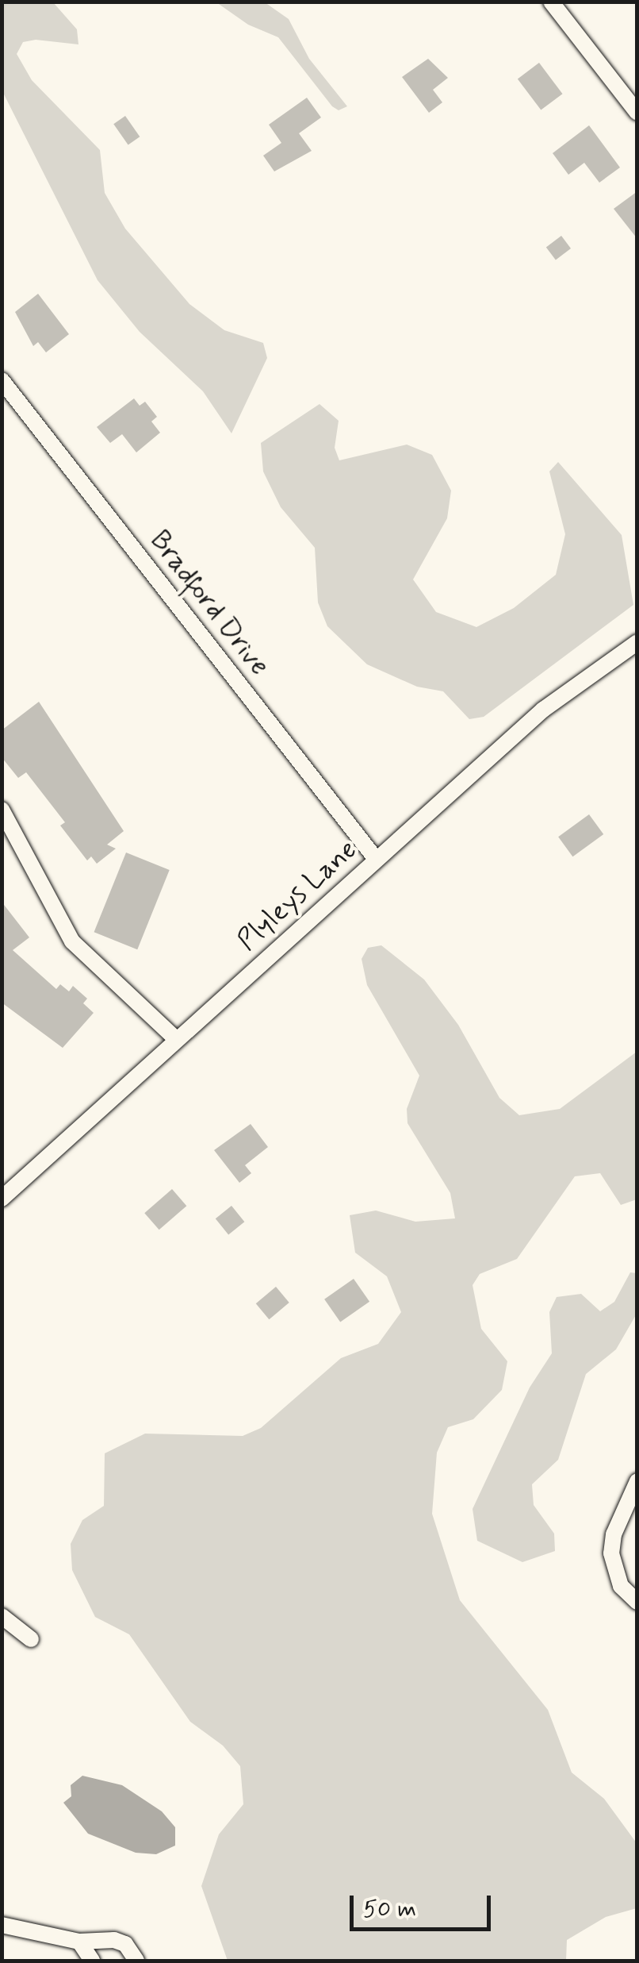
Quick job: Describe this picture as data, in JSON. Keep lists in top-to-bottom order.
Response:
{
  "streets": {
    "street": ["Bradford Drive", "Plyleys Lane"]
  },
  "crossings": [
    ["Bradford Drive", "Plyleys Lane"]
  ],
  "scale_bar": "50 m"
}
